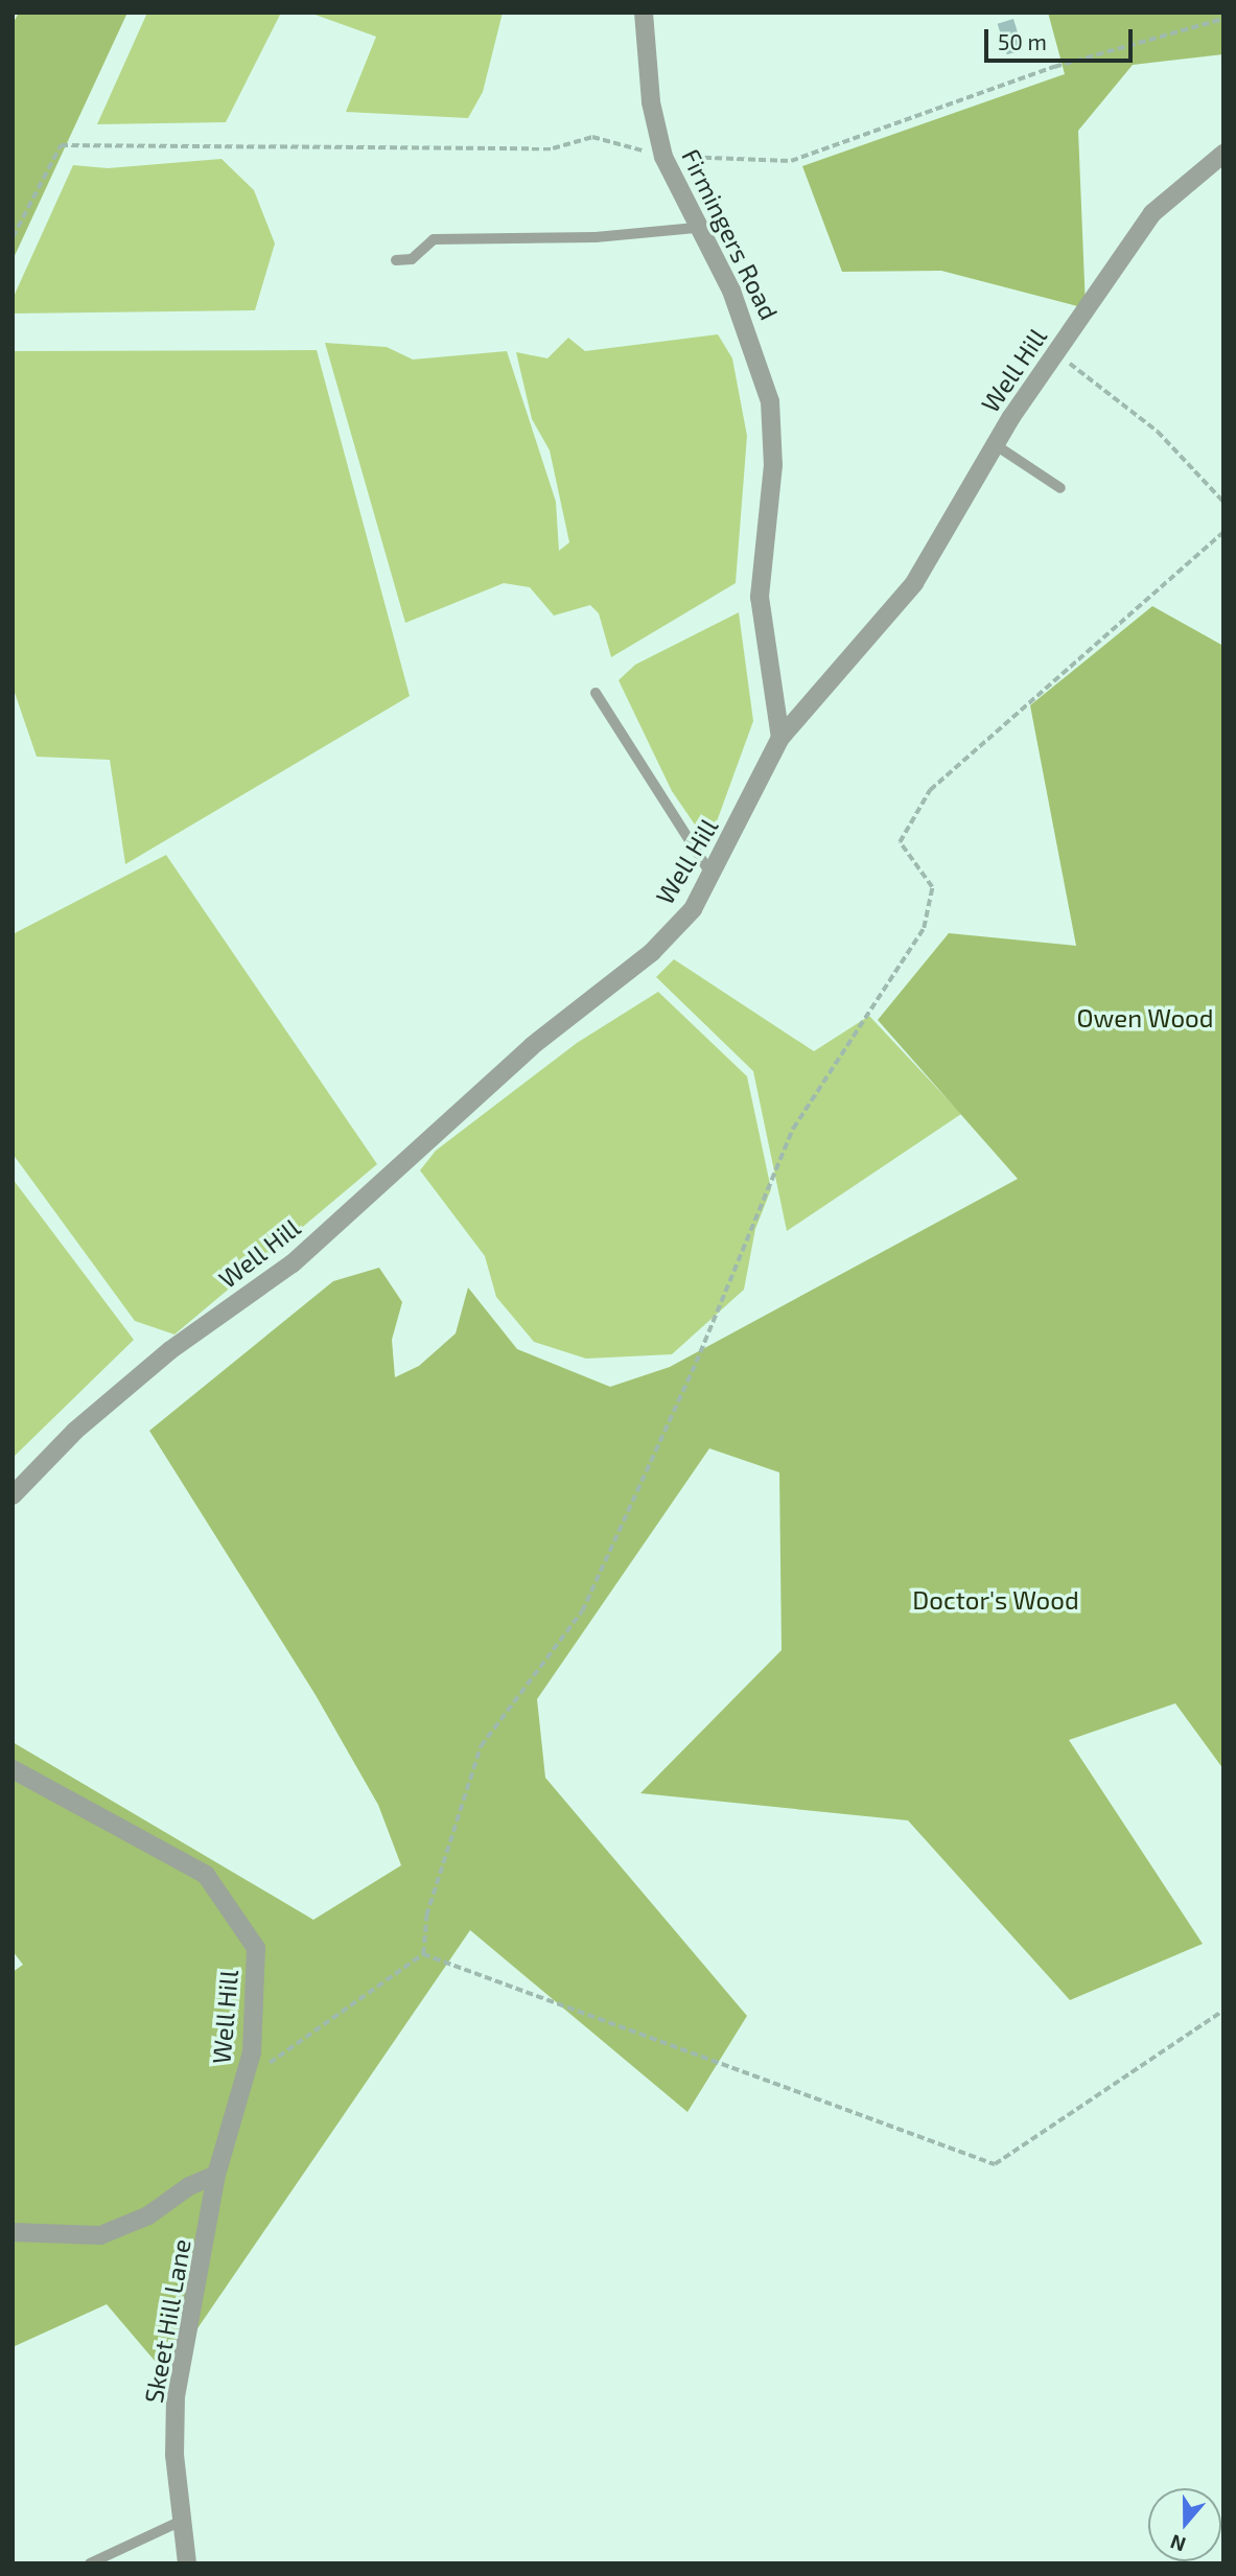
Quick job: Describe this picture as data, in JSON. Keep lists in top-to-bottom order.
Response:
{
  "streets": {
    "street": ["Firmingers Road", "Well Hill", "Skeet Hill Lane"]
  },
  "crossings": [
    ["Firmingers Road", "Well Hill"],
    ["Well Hill", "Skeet Hill Lane"]
  ],
  "parks": ["Owen Wood", "Doctor's Wood"],
  "scale_bar": "50 m",
  "north": "bottom"
}
